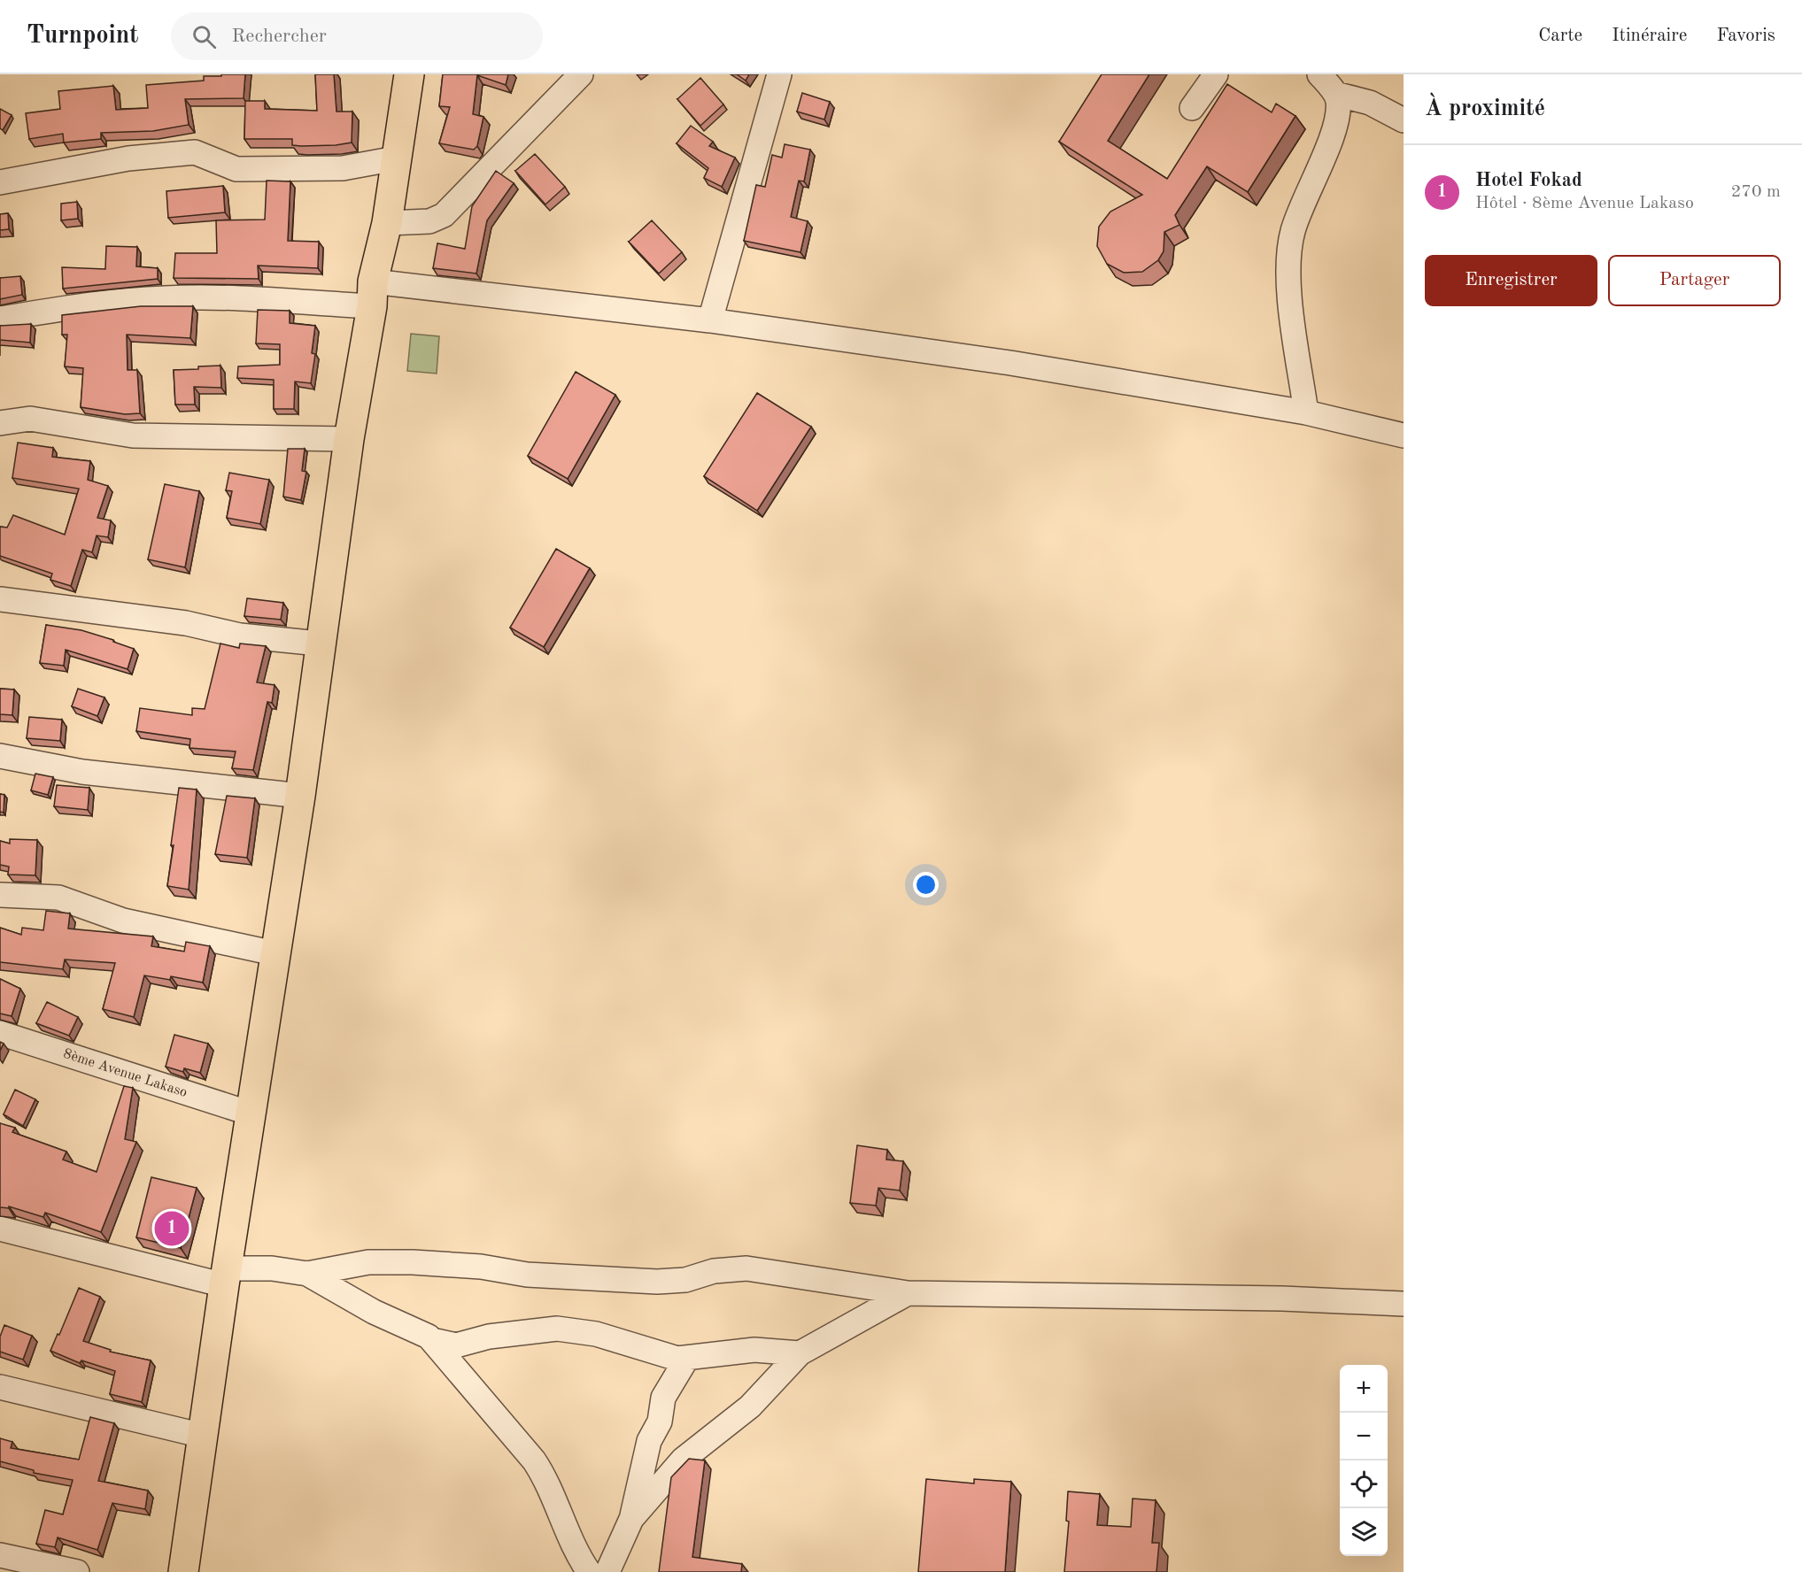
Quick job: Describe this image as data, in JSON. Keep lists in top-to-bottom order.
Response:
{
  "streets": {
    "street": ["8ème Avenue Lakaso"]
  },
  "page": {
    "header": "Turnpoint",
    "search": "Rechercher",
    "nav": ["Carte", "Itinéraire", "Favoris"],
    "heading": "À proximité",
    "list": [
      {
        "mark": "1",
        "name": "Hotel Fokad",
        "note": "Hôtel · 8ème Avenue Lakaso",
        "value": "270 m"
      }
    ],
    "buttons": ["Enregistrer", "Partager"],
    "pins": "1",
    "map_buttons": ["+", "−"]
  }
}
